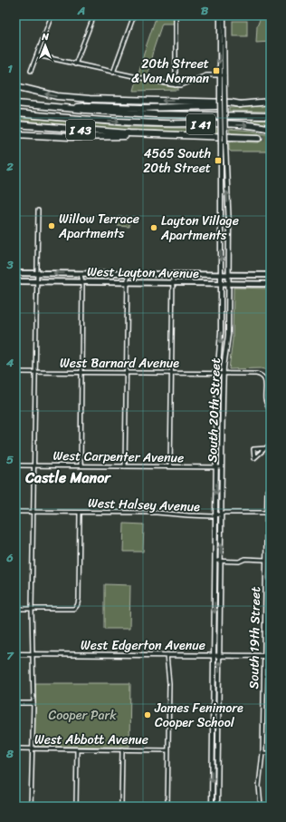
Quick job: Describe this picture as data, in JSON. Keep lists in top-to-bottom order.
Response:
{
  "streets": {
    "highway": ["I 41", "I 43"],
    "main road": ["West Layton Avenue"],
    "street": [
      "West Barnard Avenue",
      "South 20th Street",
      "West Carpenter Avenue",
      "West Halsey Avenue",
      "South 19th Street",
      "West Edgerton Avenue",
      "West Abbott Avenue"
    ]
  },
  "crossings": [
    ["I 41", "I 43"],
    ["West Layton Avenue", "South 20th Street"],
    ["West Barnard Avenue", "South 20th Street"],
    ["South 20th Street", "West Carpenter Avenue"],
    ["South 20th Street", "West Halsey Avenue"],
    ["South 20th Street", "West Edgerton Avenue"],
    ["West Halsey Avenue", "South 19th Street"],
    ["South 19th Street", "West Edgerton Avenue"]
  ],
  "districts": ["Castle Manor"],
  "parks": ["Cooper Park"],
  "places": {
    "transit": ["20th Street & Van Norman", "4565 South 20th Street"],
    "other": ["Willow Terrace Apartments", "Layton Village Apartments", "James Fenimore Cooper School"]
  },
  "north": "top",
  "grid": {
    "columns": ["A", "B"],
    "rows": [
      "1",
      "2",
      "3",
      "4",
      "5",
      "6",
      "7",
      "8"
    ]
  }
}
